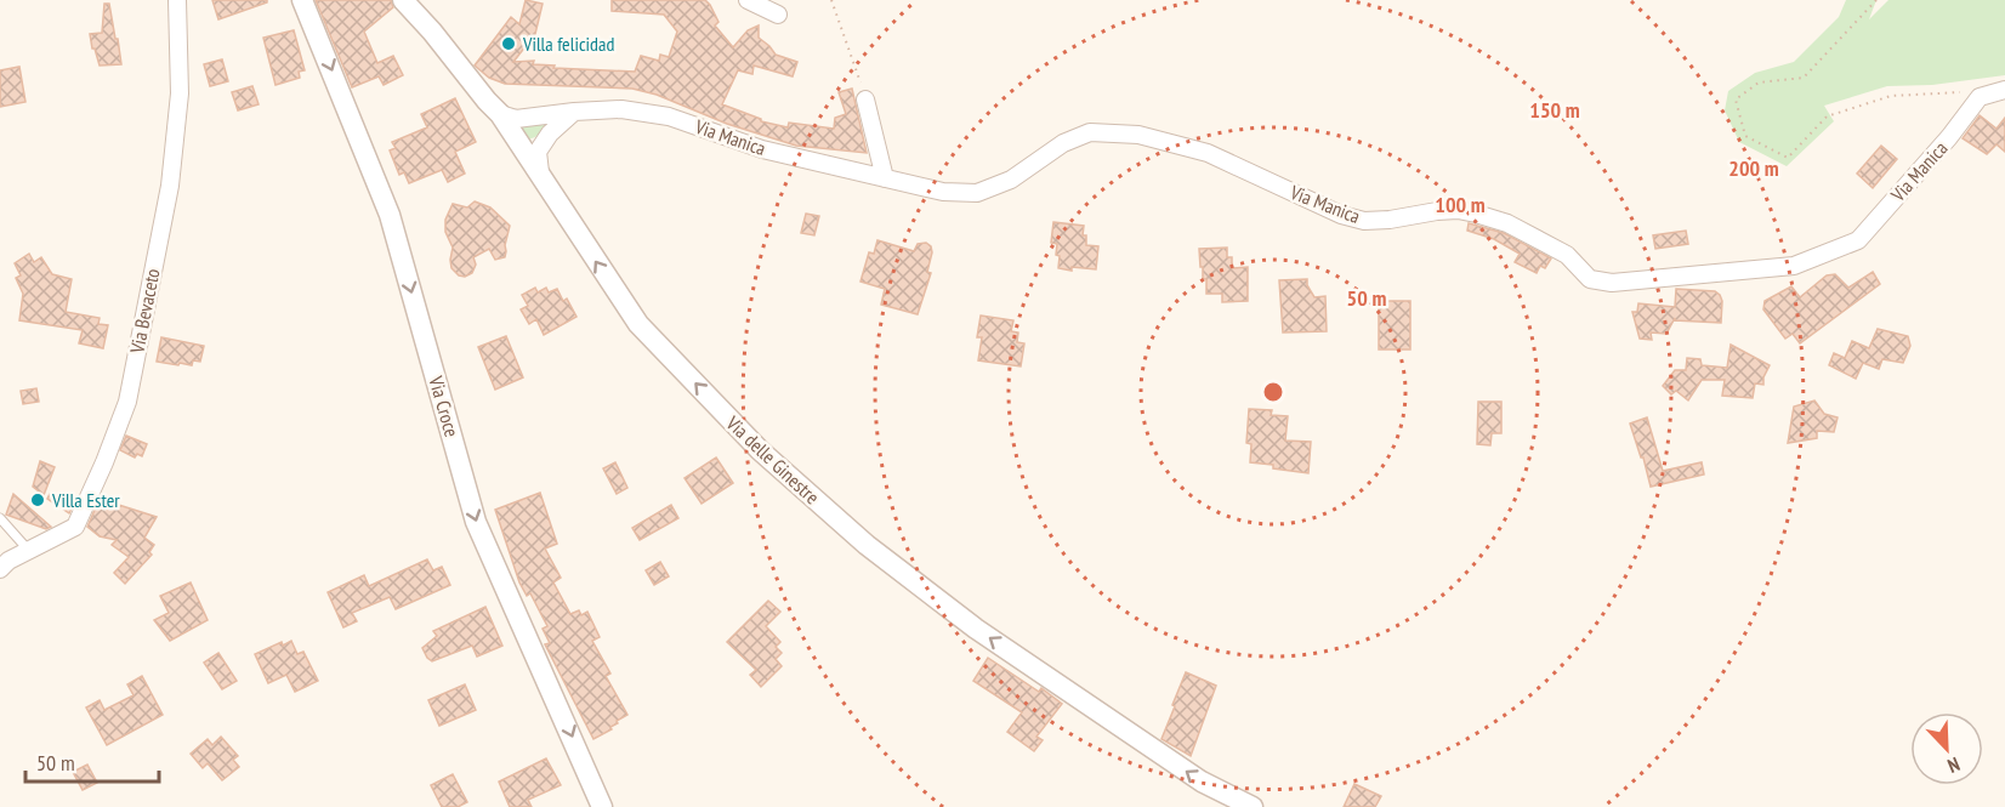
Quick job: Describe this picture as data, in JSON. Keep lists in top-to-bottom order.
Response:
{
  "streets": {
    "street": [
      "Via Manica",
      "Via Bevaceto",
      "Via Croce",
      "Via delle Ginestre"
    ]
  },
  "crossings": [
    ["Via Manica", "Via delle Ginestre"]
  ],
  "one_way": ["Via Croce", "Via delle Ginestre"],
  "places": ["Villa felicidad", "Villa Ester"],
  "scale_bar": "50 m",
  "north": "bottom right",
  "rings": [
    "150 m",
    "200 m",
    "100 m",
    "50 m"
  ]
}
